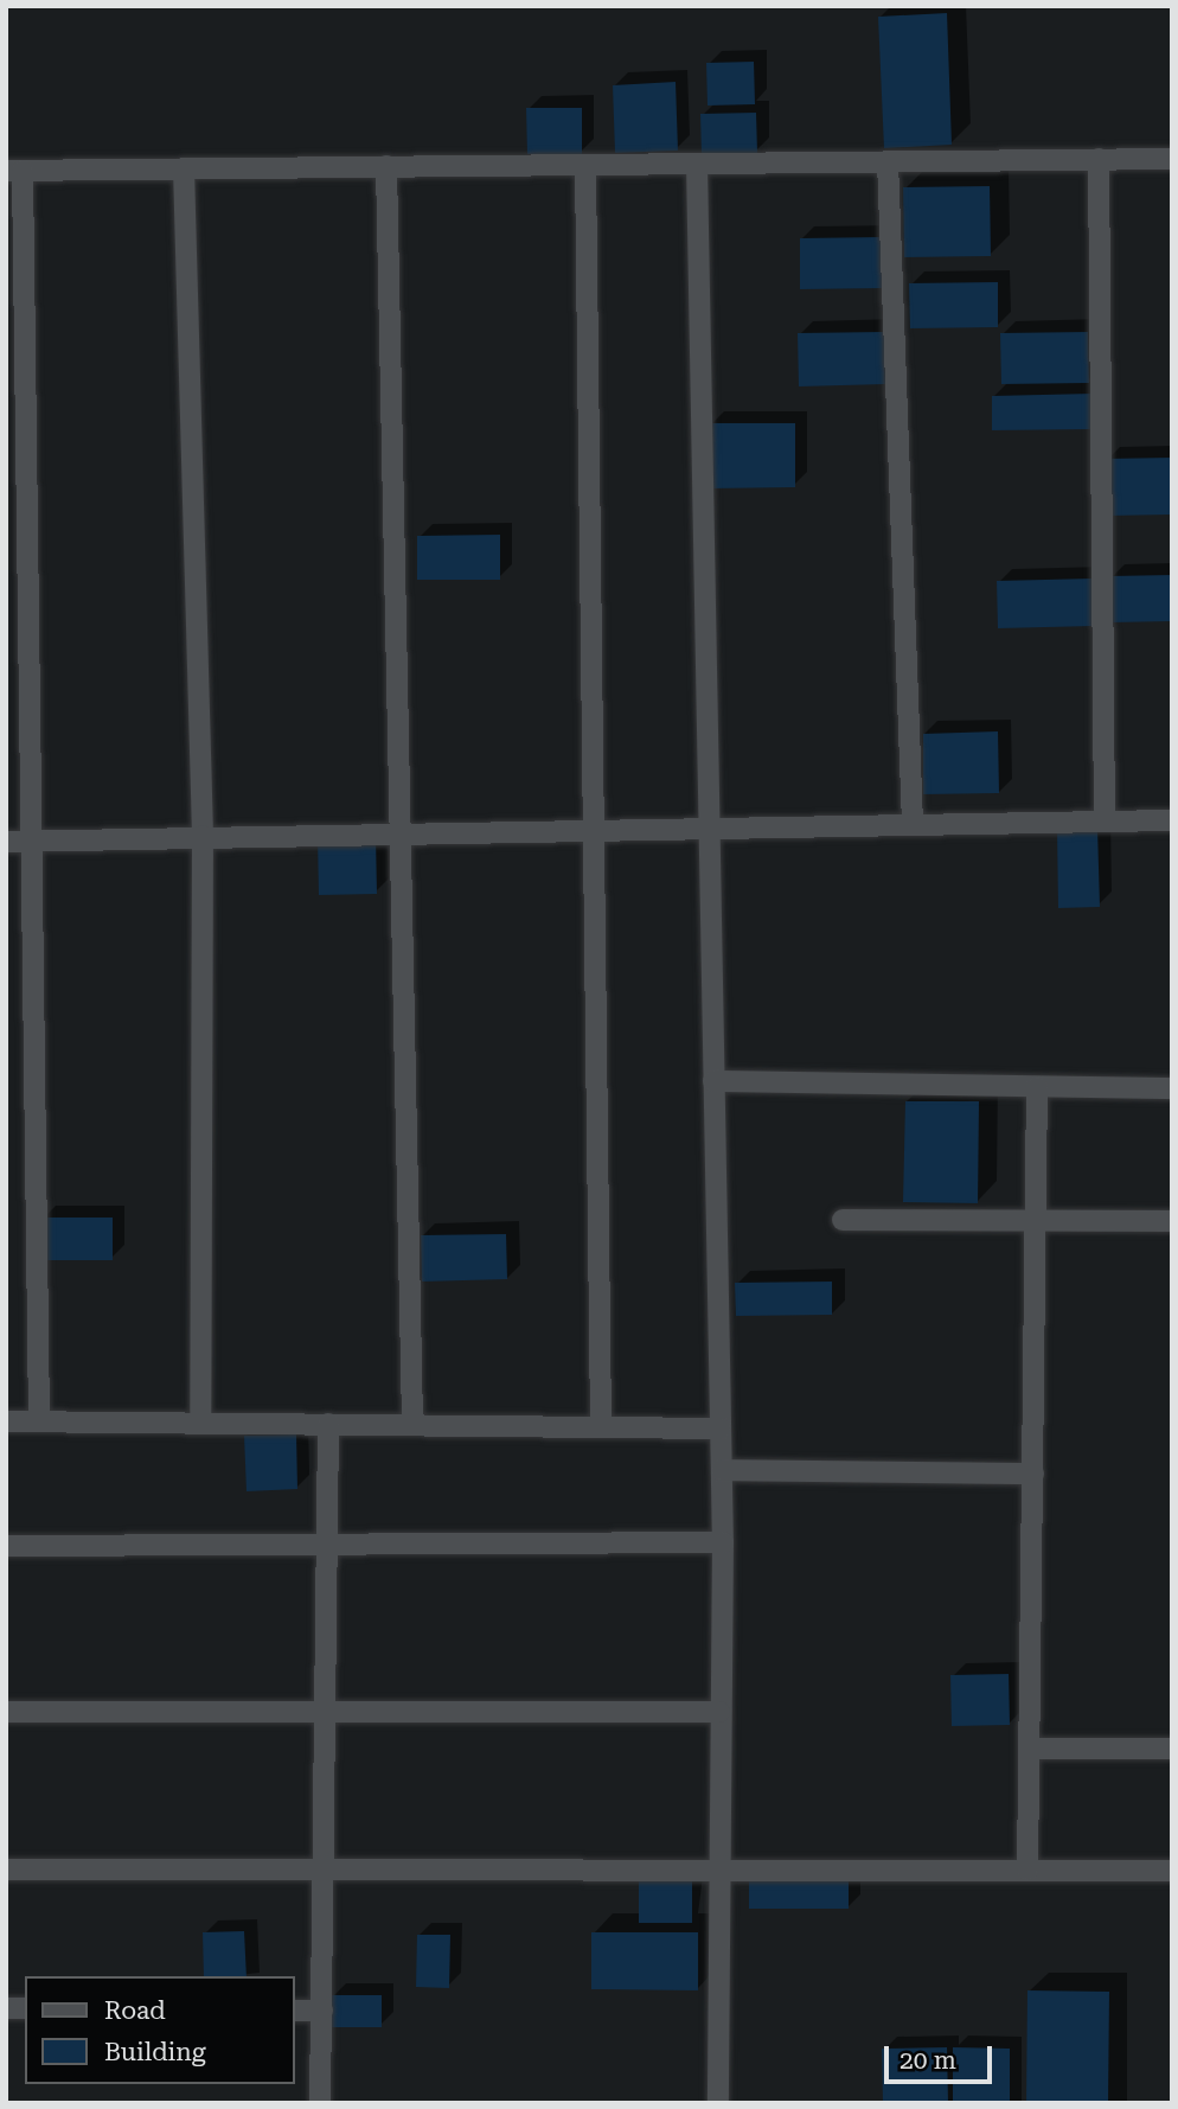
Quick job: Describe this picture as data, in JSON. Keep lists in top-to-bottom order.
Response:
{
  "legend": ["Road", "Building"],
  "scale_bar": "20 m"
}
